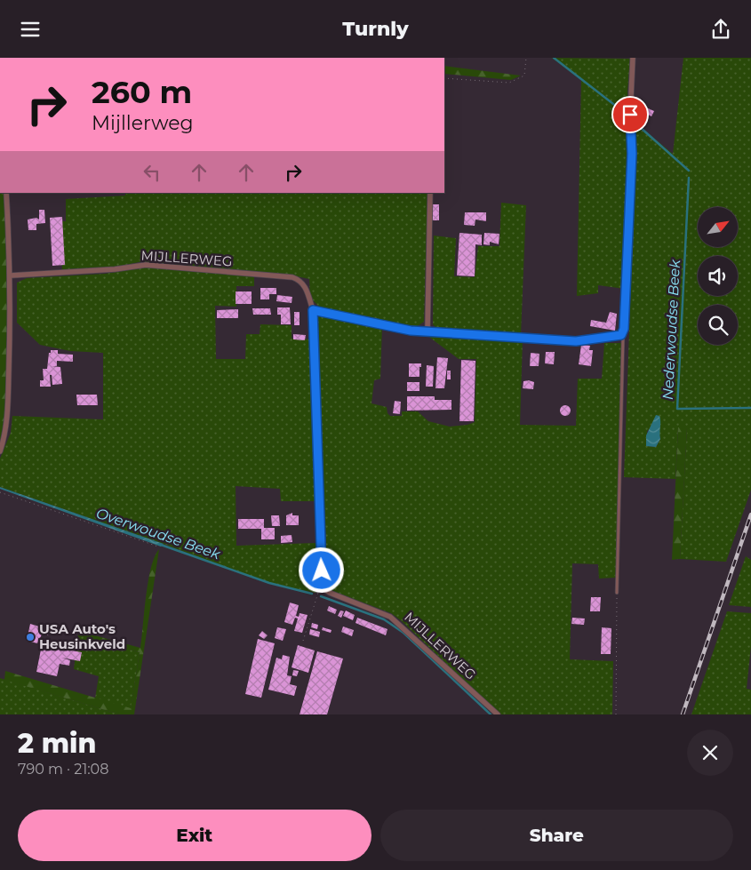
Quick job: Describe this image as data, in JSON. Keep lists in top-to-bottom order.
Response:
{
  "streets": {
    "street": ["MIJLLERWEG"]
  },
  "water": ["Nederwoudse Beek", "Overwoudse Beek"],
  "places": ["USA Auto's Heusinkveld"],
  "north": "top right",
  "page": {
    "header": "Turnly",
    "turn": ["260 m", "Mijllerweg"],
    "heading": ["2 min", "790 m · 21:08"],
    "buttons": ["Exit", "Share"]
  }
}
